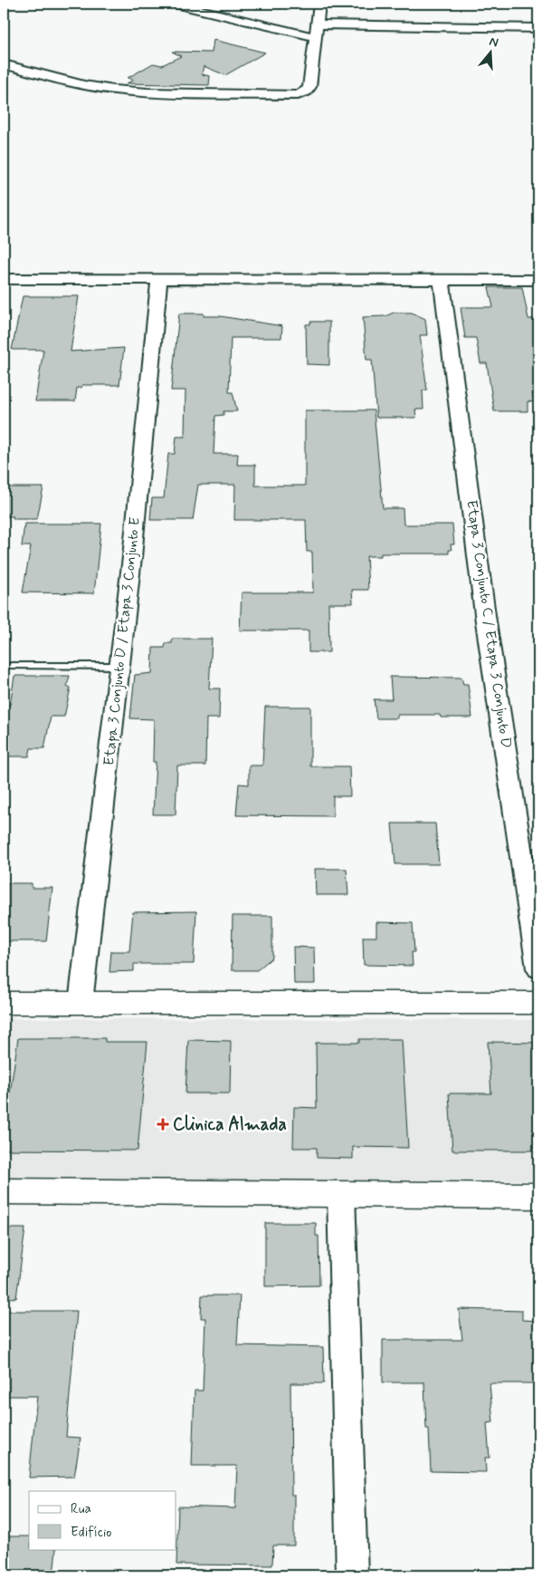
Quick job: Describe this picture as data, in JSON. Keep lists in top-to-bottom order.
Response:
{
  "streets": {
    "street": ["Etapa 3 Conjunto C / Etapa 3 Conjunto D", "Etapa 3 Conjunto D / Etapa 3 Conjunto E"]
  },
  "places": {
    "health": ["Clinica Almada"]
  },
  "legend": ["Rua", "Edifício"],
  "north": "top"
}
